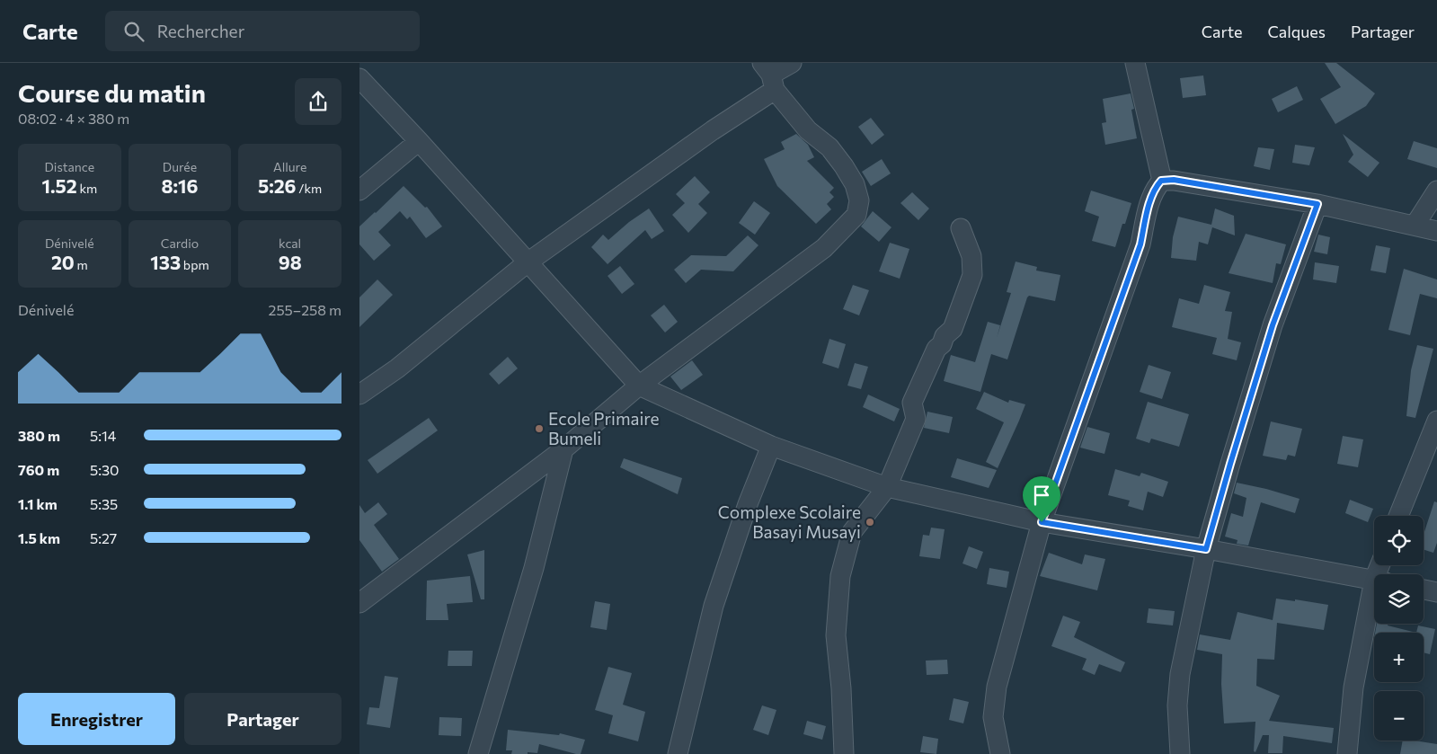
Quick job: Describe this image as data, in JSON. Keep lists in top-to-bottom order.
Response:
{
  "places": ["Ecole Primaire Bumeli", "Complexe Scolaire Basayi Musayi"],
  "page": {
    "header": "Carte",
    "search": "Rechercher",
    "nav": ["Carte", "Calques", "Partager"],
    "heading": ["Course du matin", "08:02 · 4 × 380 m"],
    "stats": [
      ["Distance", "1.52 km"],
      ["Durée", "8:16"],
      ["Allure", "5:26 /km"],
      ["Dénivelé", "20 m"],
      ["Cardio", "133 bpm"],
      ["kcal", "98"]
    ],
    "chart": ["Dénivelé", "255–258 m"],
    "list": [
      {
        "name": "380 m",
        "note": "5:14"
      },
      {
        "name": "760 m",
        "note": "5:30"
      },
      {
        "name": "1.1 km",
        "note": "5:35"
      },
      {
        "name": "1.5 km",
        "note": "5:27"
      }
    ],
    "map_buttons": ["+", "−"],
    "buttons": ["Enregistrer", "Partager"]
  }
}
